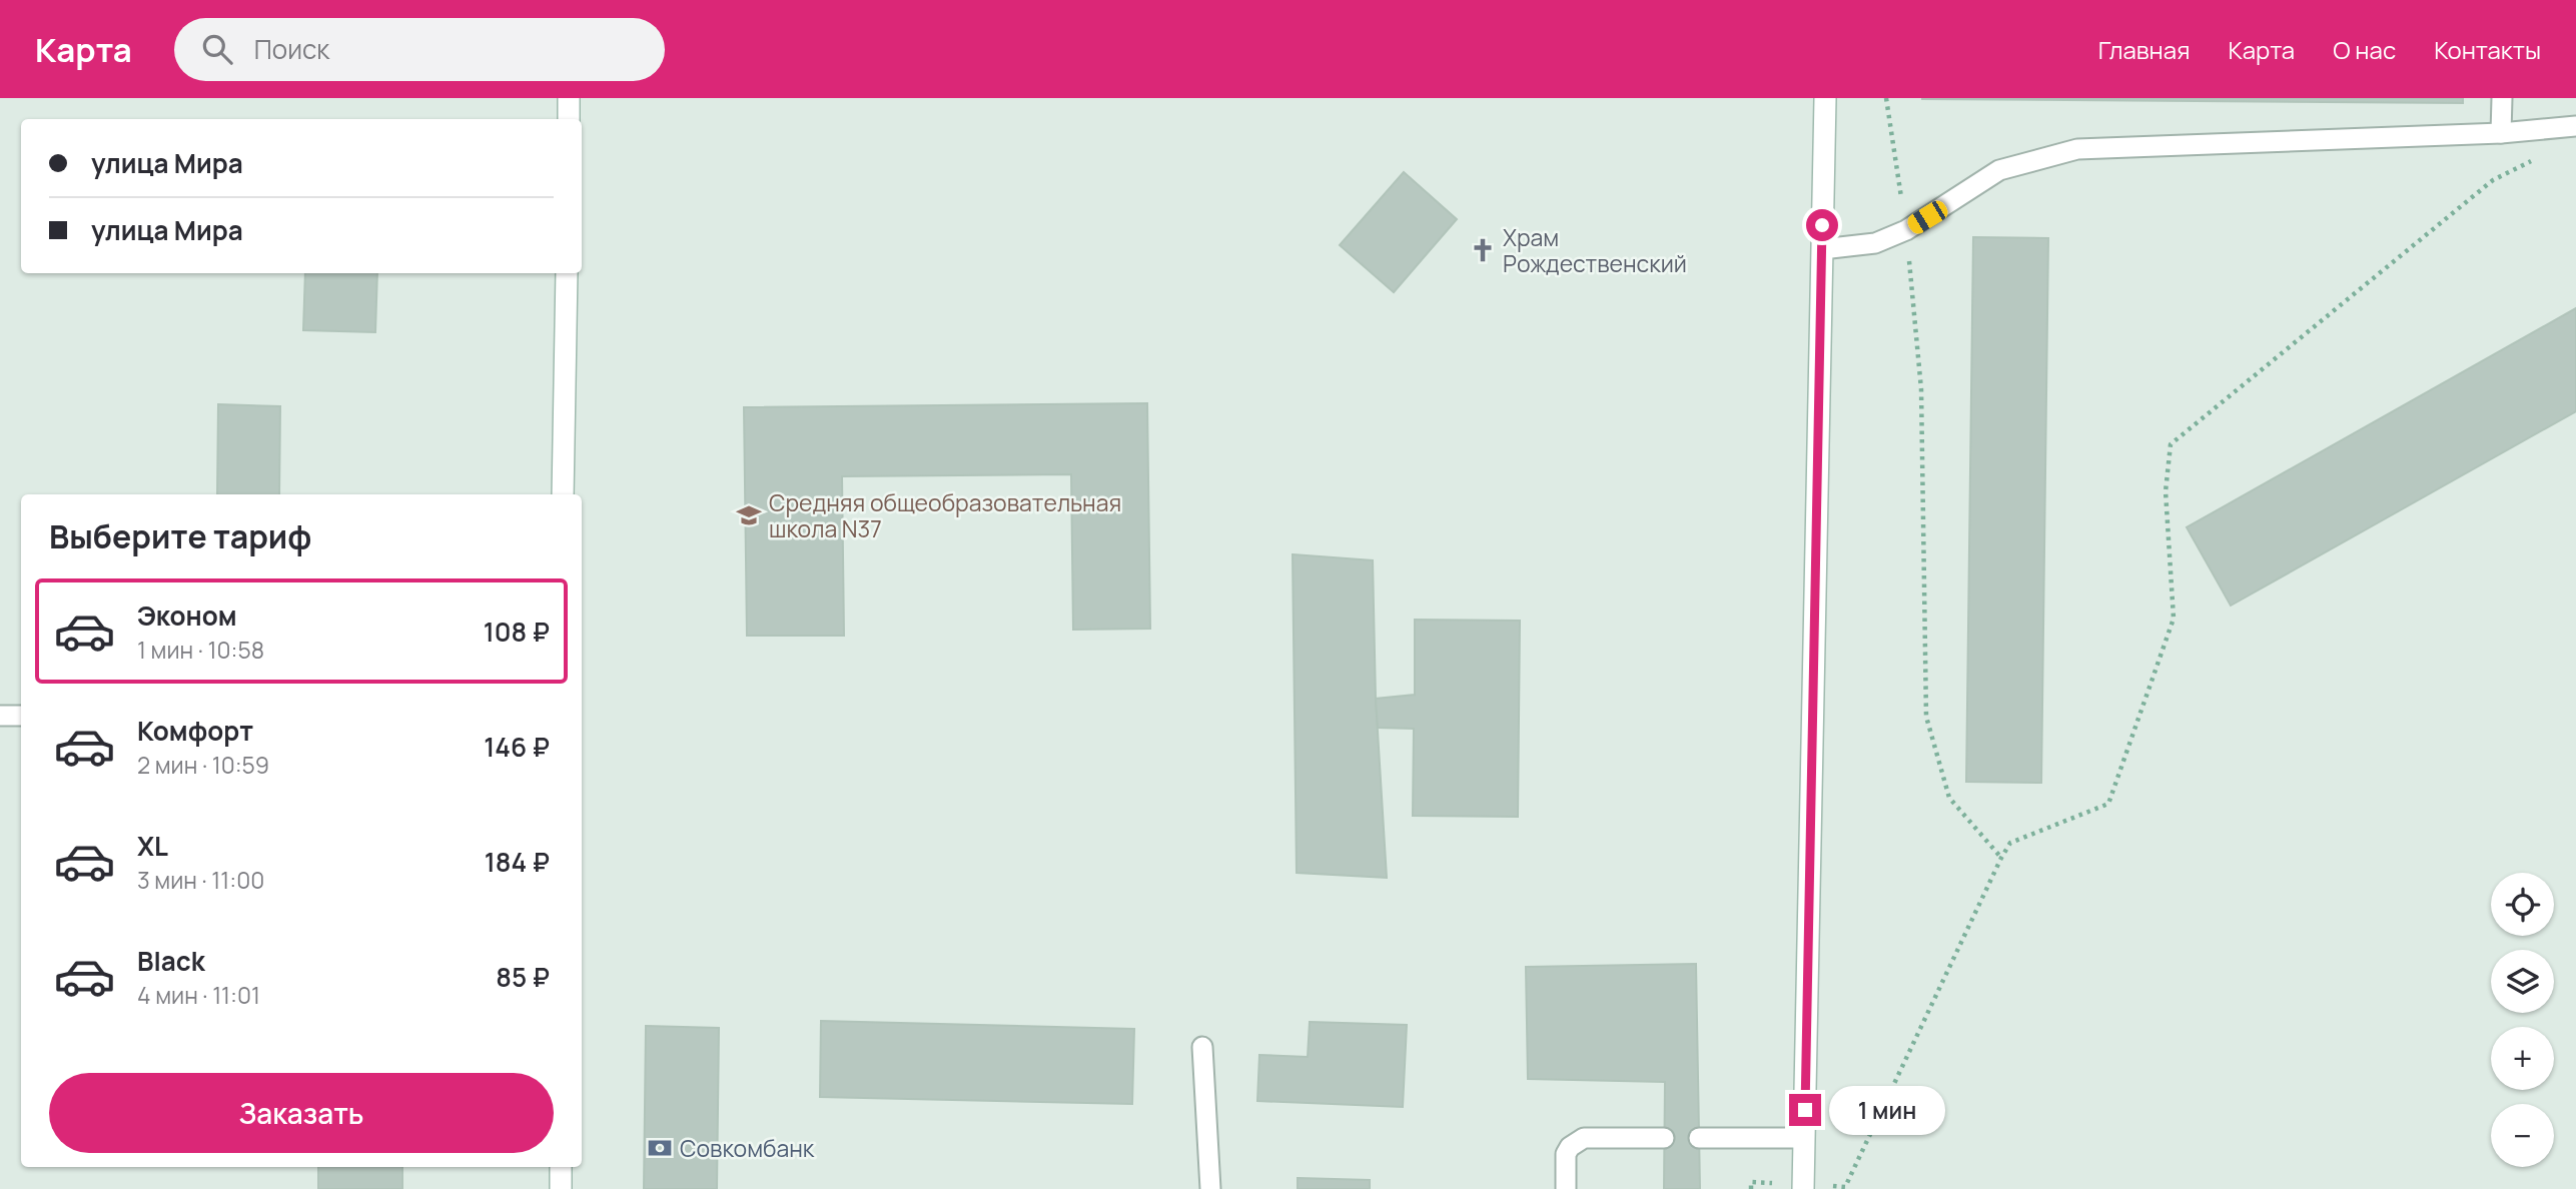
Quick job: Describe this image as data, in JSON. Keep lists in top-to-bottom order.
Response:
{
  "places": {
    "church": ["Храм Рождественский"],
    "school or university": ["Средняя общеобразовательная школа N37"],
    "bank": ["Совкомбанк"]
  },
  "page": {
    "header": "Карта",
    "search": "Поиск",
    "nav": [
      "Главная",
      "Карта",
      "О нас",
      "Контакты"
    ],
    "banner": ["улица Мира", "улица Мира"],
    "heading": "Выберите тариф",
    "list": [
      {
        "name": "Эконом",
        "note": "1 мин · 10:58",
        "value": "108 ₽"
      },
      {
        "name": "Комфорт",
        "note": "2 мин · 10:59",
        "value": "146 ₽"
      },
      {
        "name": "XL",
        "note": "3 мин · 11:00",
        "value": "184 ₽"
      },
      {
        "name": "Black",
        "note": "4 мин · 11:01",
        "value": "85 ₽"
      }
    ],
    "map_buttons": ["+", "−"],
    "buttons": "Заказать",
    "bubble": "1 мин"
  }
}
